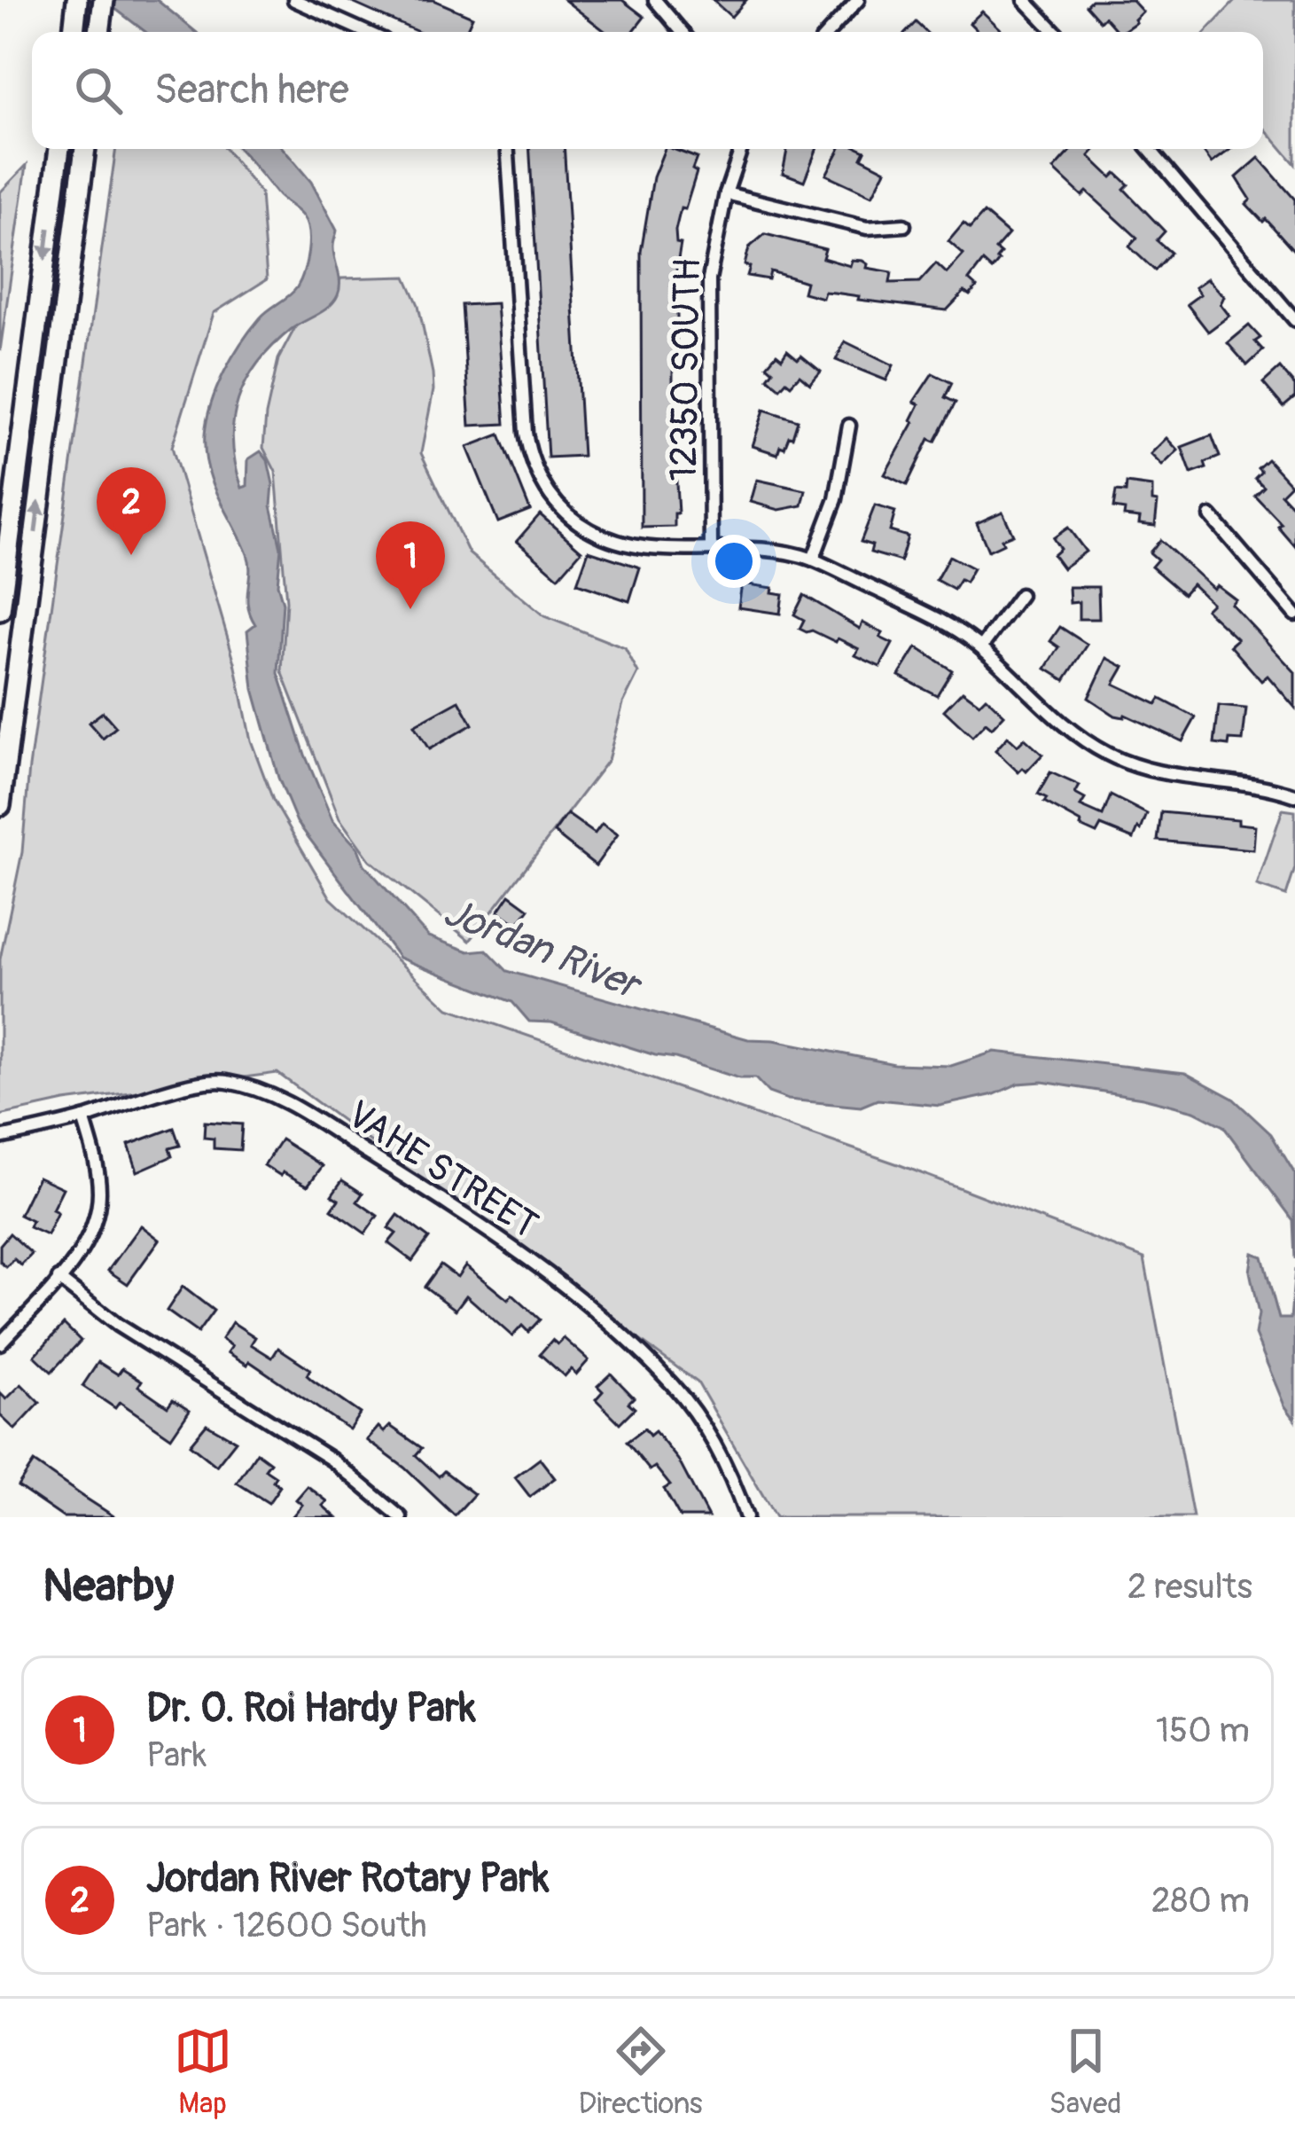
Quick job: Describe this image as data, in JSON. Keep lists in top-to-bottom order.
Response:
{
  "streets": {
    "street": ["12350 SOUTH", "VAHE STREET"]
  },
  "water": ["Jordan River"],
  "page": {
    "search": "Search here",
    "pins": ["2", "1"],
    "heading": ["Nearby", "2 results"],
    "list": [
      {
        "mark": "1",
        "name": "Dr. O. Roi Hardy Park",
        "note": "Park",
        "value": "150 m"
      },
      {
        "mark": "2",
        "name": "Jordan River Rotary Park",
        "note": "Park · 12600 South",
        "value": "280 m"
      }
    ],
    "nav": ["Map", "Directions", "Saved"]
  }
}
